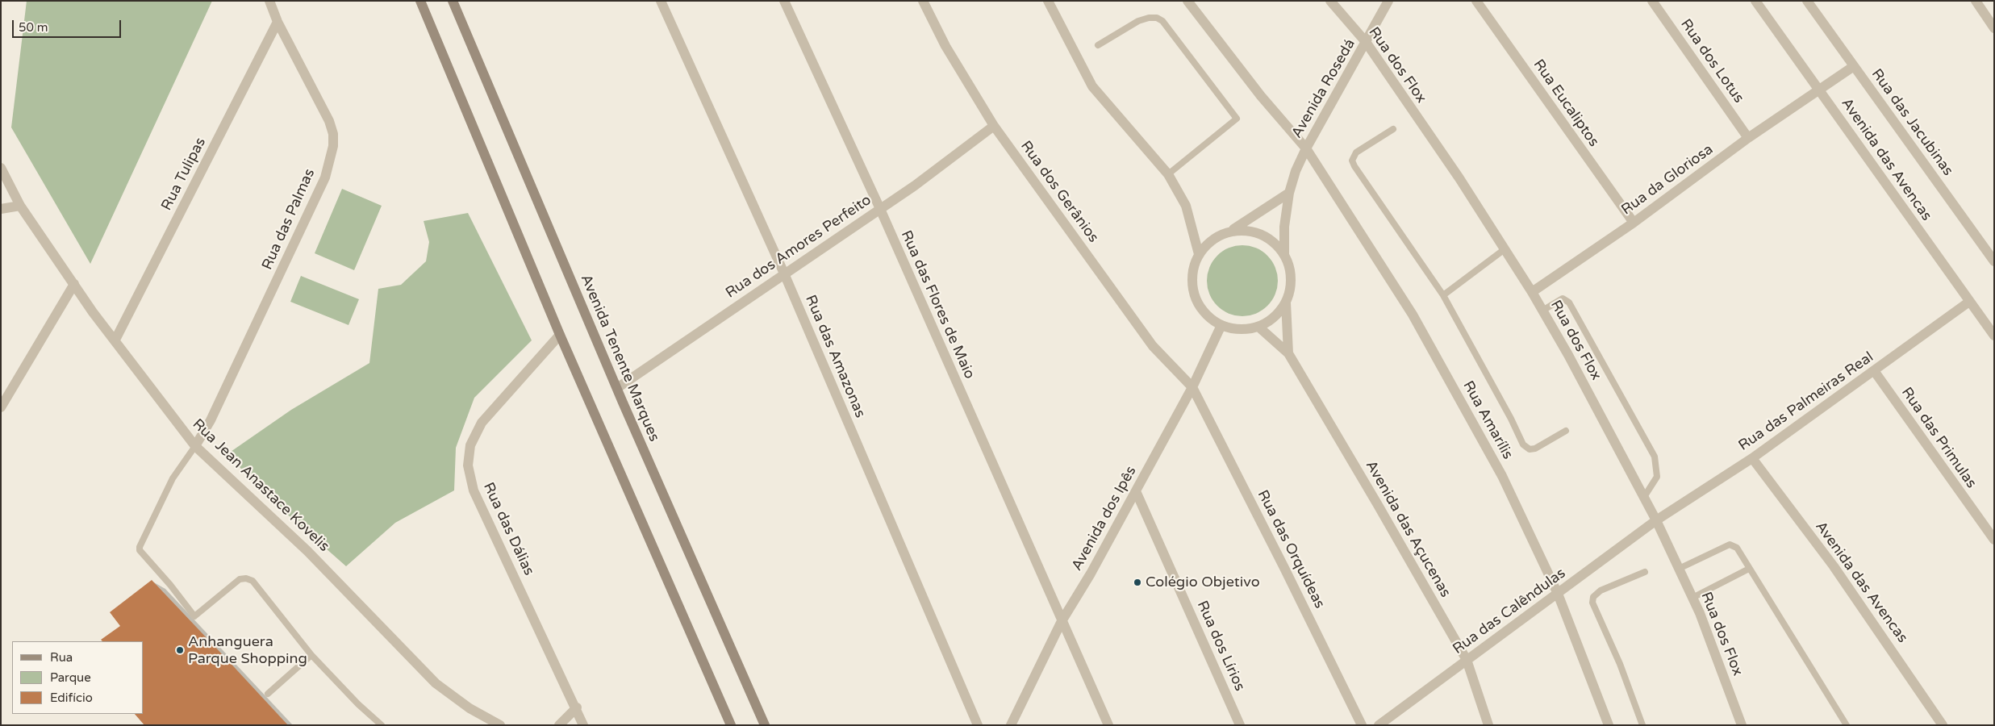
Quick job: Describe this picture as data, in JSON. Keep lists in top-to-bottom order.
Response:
{
  "streets": {
    "main road": ["Avenida Tenente Marques"],
    "street": [
      "Rua dos Lotus",
      "Rua dos Flox",
      "Avenida Rosedá",
      "Rua Eucaliptos",
      "Rua das Jacubinas",
      "Avenida das Avencas",
      "Rua Tulipas",
      "Rua da Gloriosa",
      "Rua dos Gerânios",
      "Rua das Palmas",
      "Rua dos Amores Perfeito",
      "Rua das Flores de Maio",
      "Rua das Amazonas",
      "Rua das Palmeiras Real",
      "Rua Amarílis",
      "Rua das Primulas",
      "Rua Jean Anastace Kovelis",
      "Avenida dos Ipês",
      "Rua das Dálias",
      "Avenida das Açucenas",
      "Rua das Orquídeas",
      "Rua das Calêndulas",
      "Rua dos Lírios"
    ]
  },
  "crossings": [
    ["Rua dos Lotus", "Rua da Gloriosa"],
    ["Rua dos Flox", "Avenida Rosedá"],
    ["Rua dos Flox", "Rua da Gloriosa"],
    ["Rua dos Flox", "Rua das Palmeiras Real"],
    ["Rua dos Flox", "Rua das Calêndulas"],
    ["Avenida Rosedá", "Rua Amarílis"],
    ["Avenida Rosedá", "Avenida dos Ipês"],
    ["Avenida Rosedá", "Avenida das Açucenas"],
    ["Rua Eucaliptos", "Rua da Gloriosa"],
    ["Rua das Jacubinas", "Rua da Gloriosa"],
    ["Avenida das Avencas", "Rua da Gloriosa"],
    ["Avenida das Avencas", "Rua das Palmeiras Real"],
    ["Rua Tulipas", "Rua das Palmas"],
    ["Rua Tulipas", "Rua Jean Anastace Kovelis"],
    ["Rua dos Gerânios", "Rua dos Amores Perfeito"],
    ["Rua dos Gerânios", "Avenida dos Ipês"],
    ["Rua dos Gerânios", "Rua das Orquídeas"],
    ["Rua das Palmas", "Rua Jean Anastace Kovelis"],
    ["Rua dos Amores Perfeito", "Rua das Flores de Maio"],
    ["Rua dos Amores Perfeito", "Rua das Amazonas"],
    ["Rua dos Amores Perfeito", "Avenida Tenente Marques"],
    ["Rua das Flores de Maio", "Avenida dos Ipês"],
    ["Rua das Palmeiras Real", "Rua das Primulas"],
    ["Rua das Palmeiras Real", "Rua das Calêndulas"],
    ["Rua Amarílis", "Rua das Calêndulas"],
    ["Avenida dos Ipês", "Avenida das Açucenas"],
    ["Avenida dos Ipês", "Rua das Orquídeas"],
    ["Avenida dos Ipês", "Rua dos Lírios"],
    ["Avenida das Açucenas", "Rua das Calêndulas"]
  ],
  "places": ["Colégio Objetivo", "Anhanguera Parque Shopping"],
  "legend": ["Rua", "Parque", "Edifício"],
  "scale_bar": "50 m"
}
